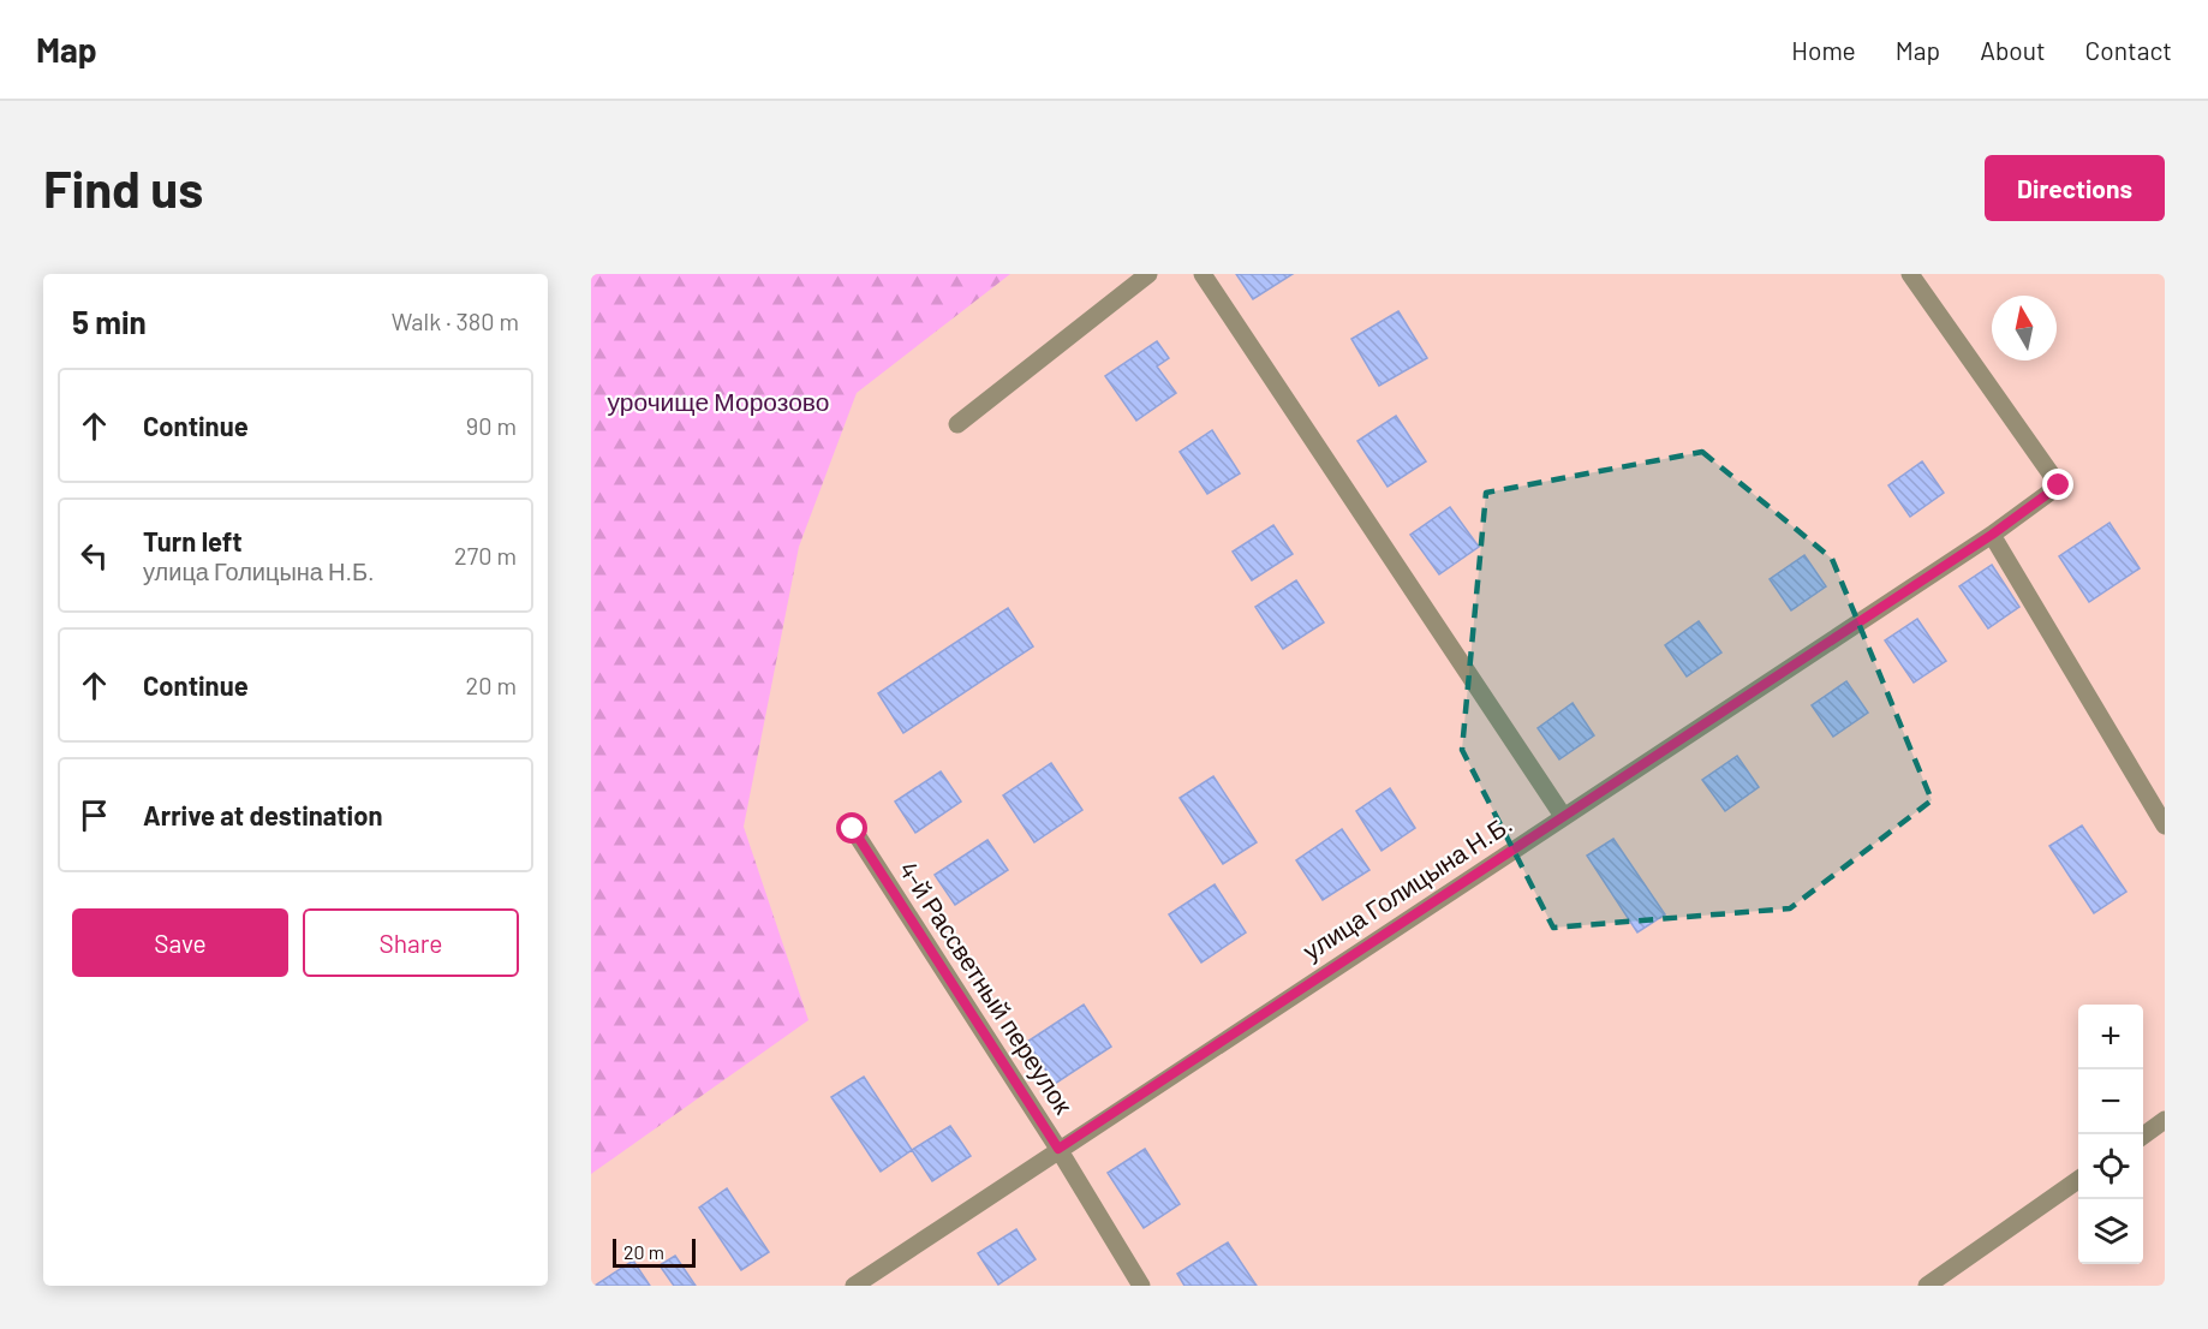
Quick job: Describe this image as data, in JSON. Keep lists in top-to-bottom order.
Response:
{
  "streets": {
    "street": ["улица Голицына Н.Б.", "4-й Рассветный переулок"]
  },
  "crossings": [
    ["улица Голицына Н.Б.", "4-й Рассветный переулок"]
  ],
  "parks": ["урочище Морозово"],
  "scale_bar": "20 m",
  "north": "top",
  "page": {
    "header": "Map",
    "nav": [
      "Home",
      "Map",
      "About",
      "Contact"
    ],
    "buttons": [
      "Directions",
      ["Save", "Share"]
    ],
    "title": "Find us",
    "heading": ["5 min", "Walk · 380 m"],
    "list": [
      ["Continue", "90 m"],
      ["Turn left", "улица Голицына Н.Б.", "270 m"],
      ["Continue", "20 m"],
      "Arrive at destination"
    ],
    "map_buttons": ["+", "−"],
    "scale": "20 m"
  }
}
